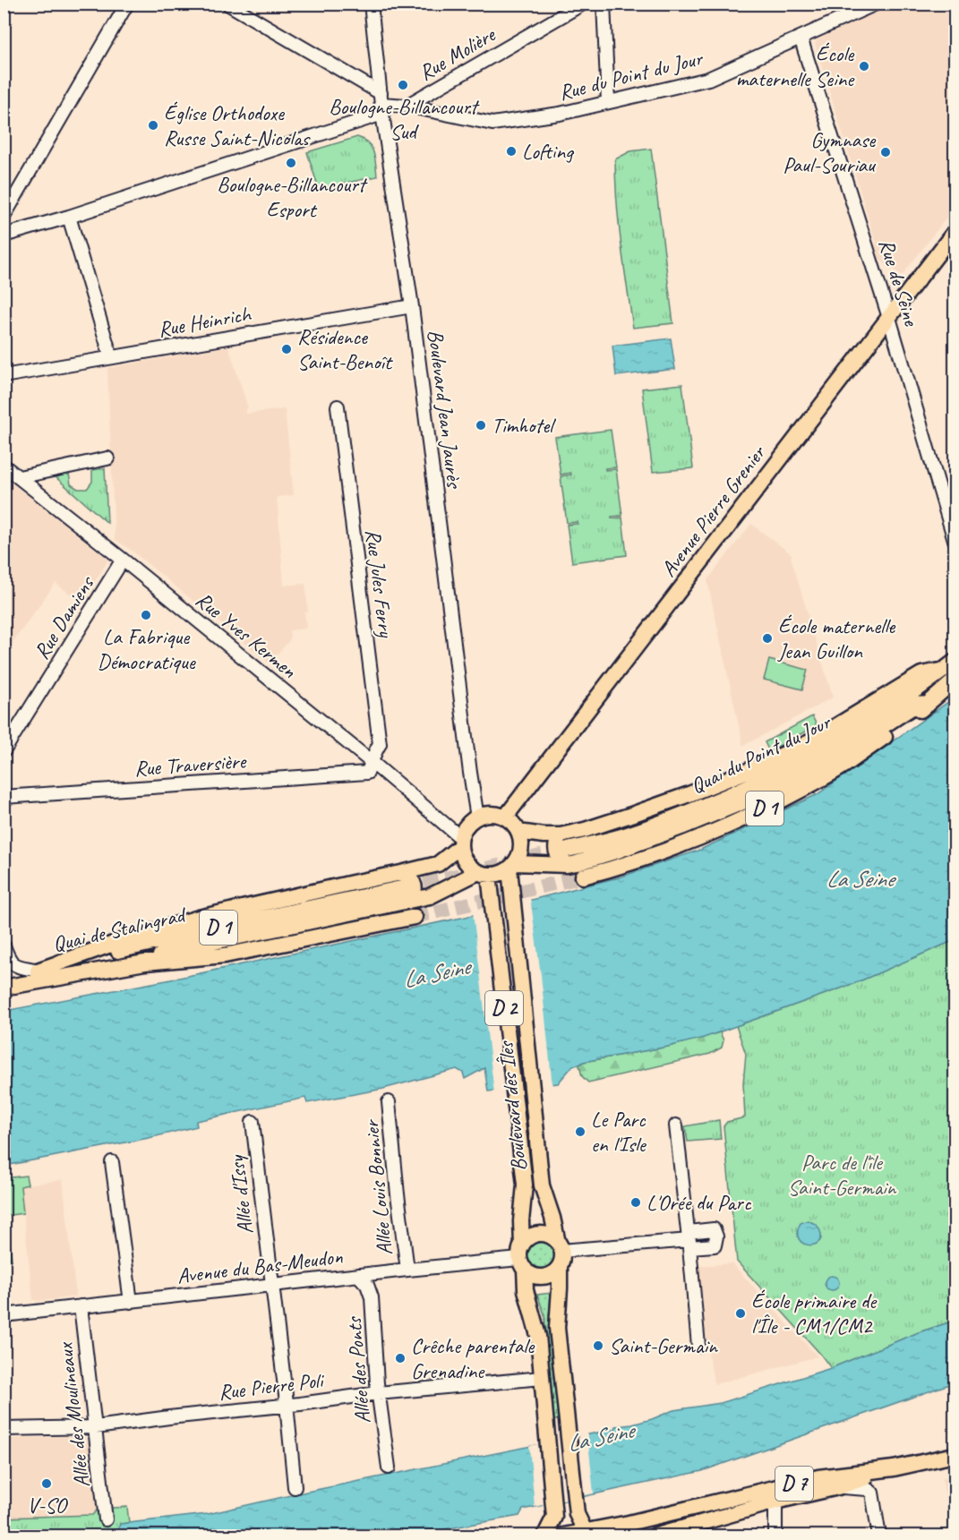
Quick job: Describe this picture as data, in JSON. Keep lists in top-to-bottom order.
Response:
{
  "streets": {
    "main road": [
      "Avenue Pierre Grenier",
      "Quai du Point du Jour",
      "D 1",
      "Quai de Stalingrad",
      "D 2",
      "Boulevard des Îles",
      "D 7"
    ],
    "street": [
      "Rue Molière",
      "Rue du Point du Jour",
      "Rue de Seine",
      "Rue Heinrich",
      "Boulevard Jean Jaurès",
      "Rue Jules Ferry",
      "Rue Damiens",
      "Rue Yves Kermen",
      "Rue Traversière",
      "Allée Louis Bonnier",
      "Allée d'Issy",
      "Avenue du Bas-Meudon",
      "Allée des Ponts",
      "Rue Pierre Poli",
      "Allée des Moulineaux"
    ]
  },
  "crossings": [
    ["Rue Molière", "Rue du Point du Jour"],
    ["Rue du Point du Jour", "Rue de Seine"],
    ["Rue du Point du Jour", "Boulevard Jean Jaurès"],
    ["Rue de Seine", "Avenue Pierre Grenier"],
    ["Rue Heinrich", "Boulevard Jean Jaurès"],
    ["Boulevard Jean Jaurès", "Avenue Pierre Grenier"],
    ["Boulevard Jean Jaurès", "Rue Yves Kermen"],
    ["Boulevard Jean Jaurès", "D 1"],
    ["Boulevard Jean Jaurès", "Boulevard des Îles"],
    ["Avenue Pierre Grenier", "Rue Yves Kermen"],
    ["Avenue Pierre Grenier", "D 1"],
    ["Avenue Pierre Grenier", "Boulevard des Îles"],
    ["Rue Jules Ferry", "Rue Yves Kermen"],
    ["Rue Jules Ferry", "Rue Traversière"],
    ["Rue Damiens", "Rue Yves Kermen"],
    ["Rue Yves Kermen", "Rue Traversière"],
    ["Rue Yves Kermen", "D 1"],
    ["Rue Yves Kermen", "Boulevard des Îles"],
    ["Quai du Point du Jour", "D 1"],
    ["D 1", "Quai de Stalingrad"],
    ["D 1", "Boulevard des Îles"],
    ["Boulevard des Îles", "Avenue du Bas-Meudon"],
    ["Boulevard des Îles", "Rue Pierre Poli"],
    ["Boulevard des Îles", "D 7"],
    ["Allée Louis Bonnier", "Avenue du Bas-Meudon"],
    ["Allée d'Issy", "Avenue du Bas-Meudon"],
    ["Allée d'Issy", "Rue Pierre Poli"],
    ["Avenue du Bas-Meudon", "Allée des Ponts"],
    ["Avenue du Bas-Meudon", "Allée des Moulineaux"],
    ["Allée des Ponts", "Rue Pierre Poli"],
    ["Rue Pierre Poli", "Allée des Moulineaux"]
  ],
  "water": ["La Seine"],
  "parks": ["Parc de l'île Saint-Germain"],
  "places": [
    "École maternelle Seine",
    "Boulogne-Billancourt Sud",
    "Église Orthodoxe Russe Saint-Nicolas",
    "Lofting",
    "Gymnase Paul-Souriau",
    "Boulogne-Billancourt Esport",
    "Résidence Saint-Benoît",
    "Timhotel",
    "La Fabrique Démocratique",
    "École maternelle Jean Guillon",
    "Le Parc en l'Isle",
    "L'Orée du Parc",
    "École primaire de l'Île - CM1/CM2",
    "Saint-Germain",
    "Crêche parentale Grenadine",
    "V-SO"
  ]
}
